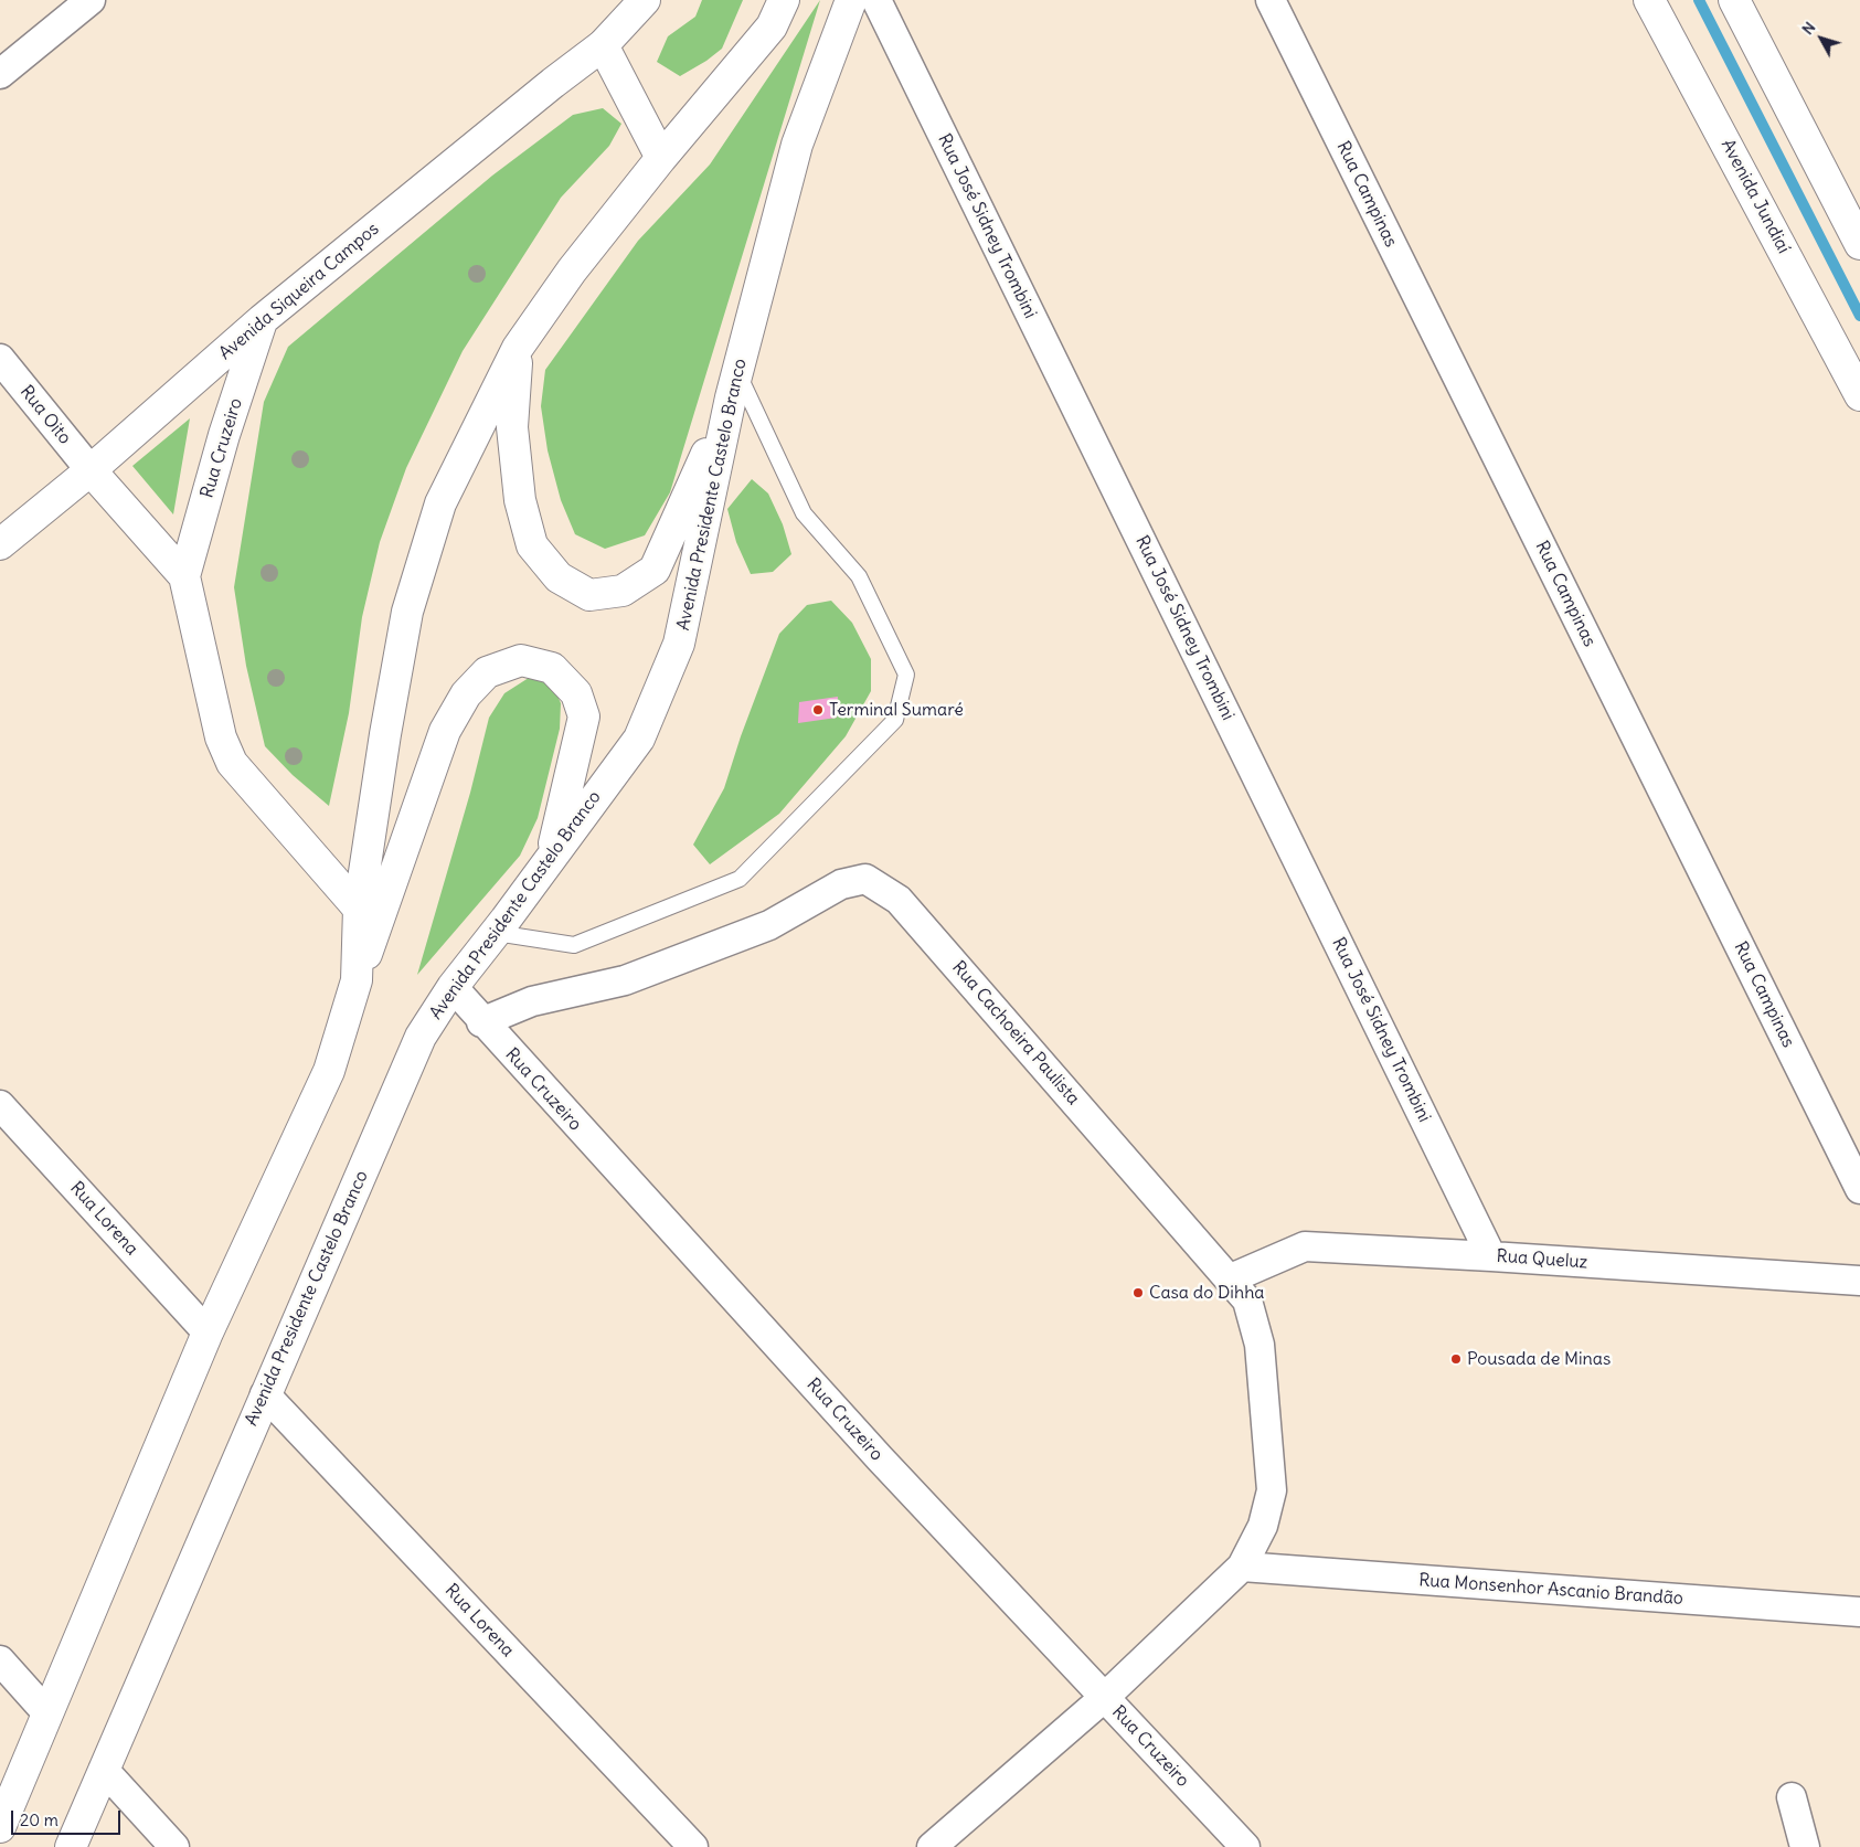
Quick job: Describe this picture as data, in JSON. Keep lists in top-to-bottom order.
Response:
{
  "streets": {
    "main road": [
      "Avenida Jundiaí",
      "Avenida Siqueira Campos",
      "Rua Cruzeiro",
      "Avenida Presidente Castelo Branco"
    ],
    "street": [
      "Rua Campinas",
      "Rua José Sidney Trombini",
      "Rua Oito",
      "Rua Cachoeira Paulista",
      "Rua Lorena",
      "Rua Queluz",
      "Rua Monsenhor Ascanio Brandão"
    ]
  },
  "crossings": [
    ["Rua José Sidney Trombini", "Rua Queluz"],
    ["Avenida Siqueira Campos", "Rua Oito"],
    ["Avenida Siqueira Campos", "Rua Cruzeiro"],
    ["Rua Cruzeiro", "Avenida Presidente Castelo Branco"],
    ["Rua Cruzeiro", "Rua Cachoeira Paulista"],
    ["Avenida Presidente Castelo Branco", "Rua Lorena"],
    ["Rua Cachoeira Paulista", "Rua Queluz"],
    ["Rua Cachoeira Paulista", "Rua Monsenhor Ascanio Brandão"]
  ],
  "places": ["Terminal Sumaré", "Casa do Dihha", "Pousada de Minas"],
  "scale_bar": "20 m",
  "north": "top left"
}
